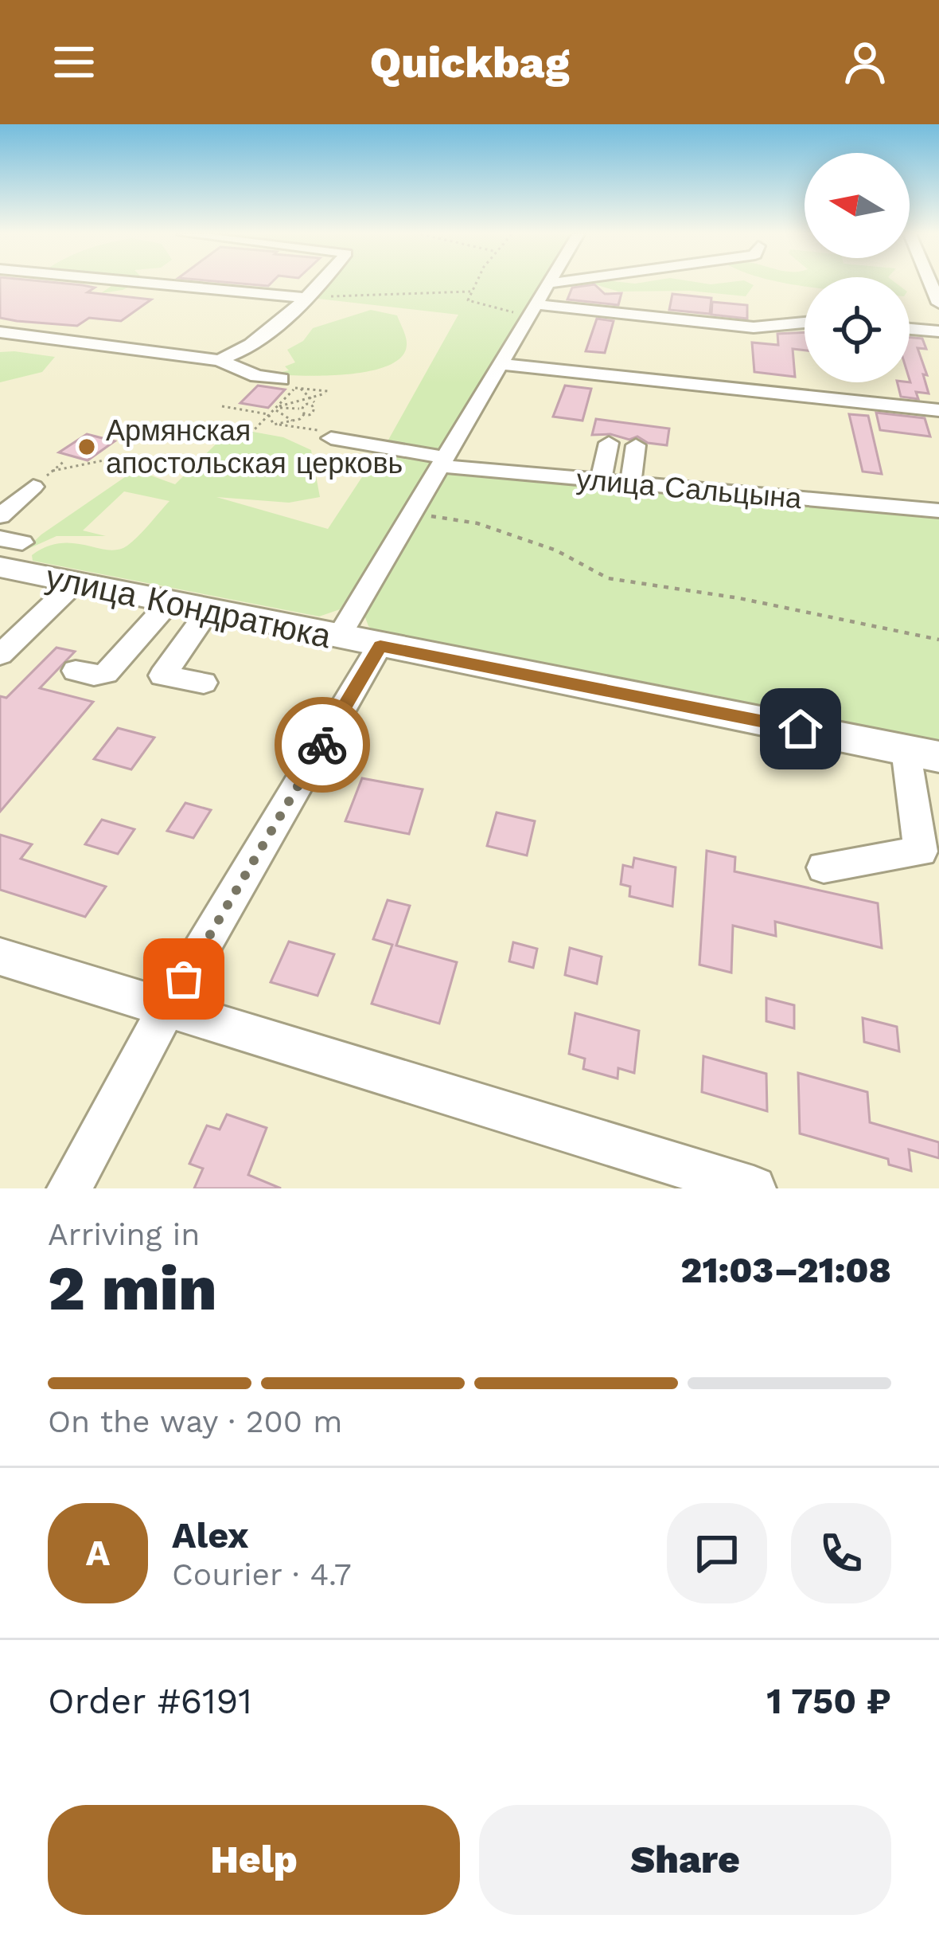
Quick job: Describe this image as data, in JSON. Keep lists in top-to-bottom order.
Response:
{
  "streets": {
    "main road": ["улица Кондратюка"],
    "street": ["улица Сальцына"]
  },
  "places": ["Армянская апостольская церковь"],
  "north": "left",
  "page": {
    "header": "Quickbag",
    "heading": ["2 min", "Arriving in", "21:03–21:08"],
    "panel": [
      "Alex",
      "Courier · 4.7",
      "Order #6191",
      "1 750 ₽"
    ],
    "bar": "On the way · 200 m",
    "round": "A",
    "buttons": ["Help", "Share"]
  }
}
